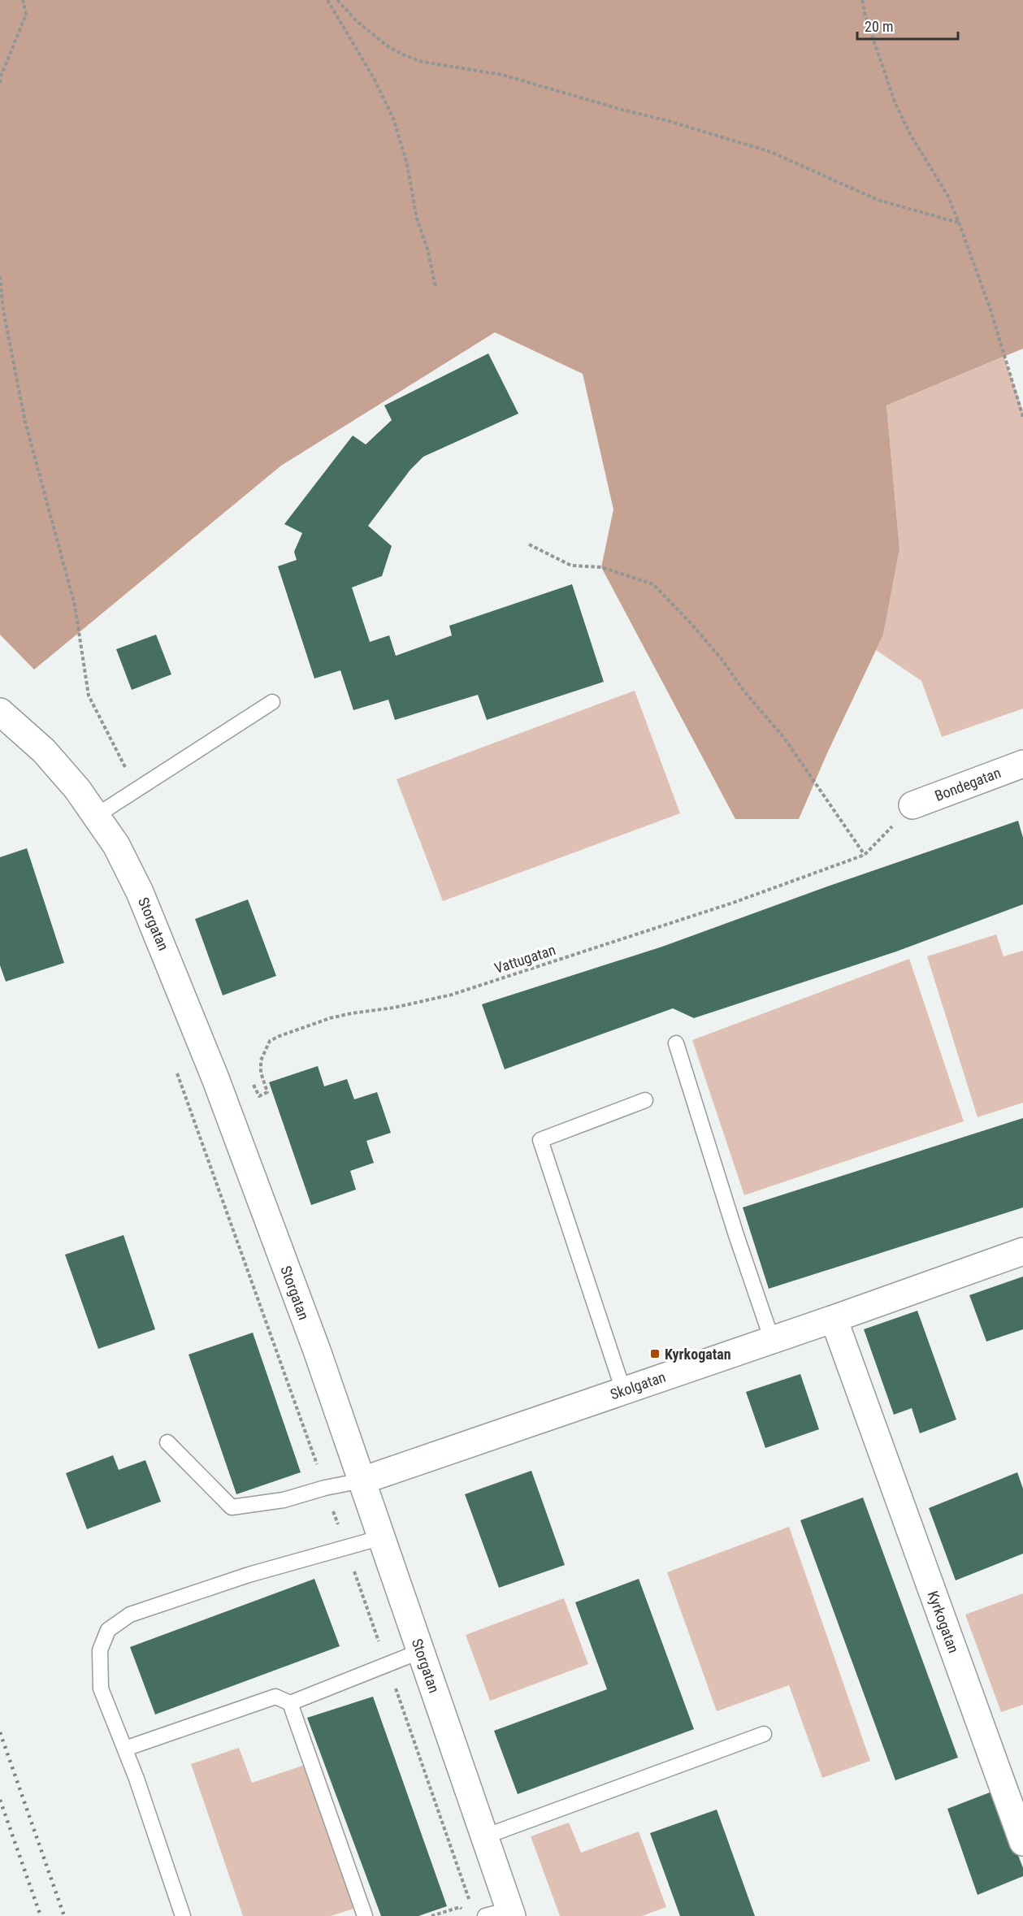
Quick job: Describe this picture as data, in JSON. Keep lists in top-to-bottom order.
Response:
{
  "streets": {
    "street": [
      "Bondegatan",
      "Storgatan",
      "Skolgatan",
      "Kyrkogatan"
    ],
    "path": ["Vattugatan"]
  },
  "crossings": [
    ["Bondegatan", "Vattugatan"],
    ["Storgatan", "Vattugatan"],
    ["Storgatan", "Skolgatan"],
    ["Skolgatan", "Kyrkogatan"]
  ],
  "places": {
    "transit": ["Kyrkogatan"]
  },
  "scale_bar": "20 m"
}
